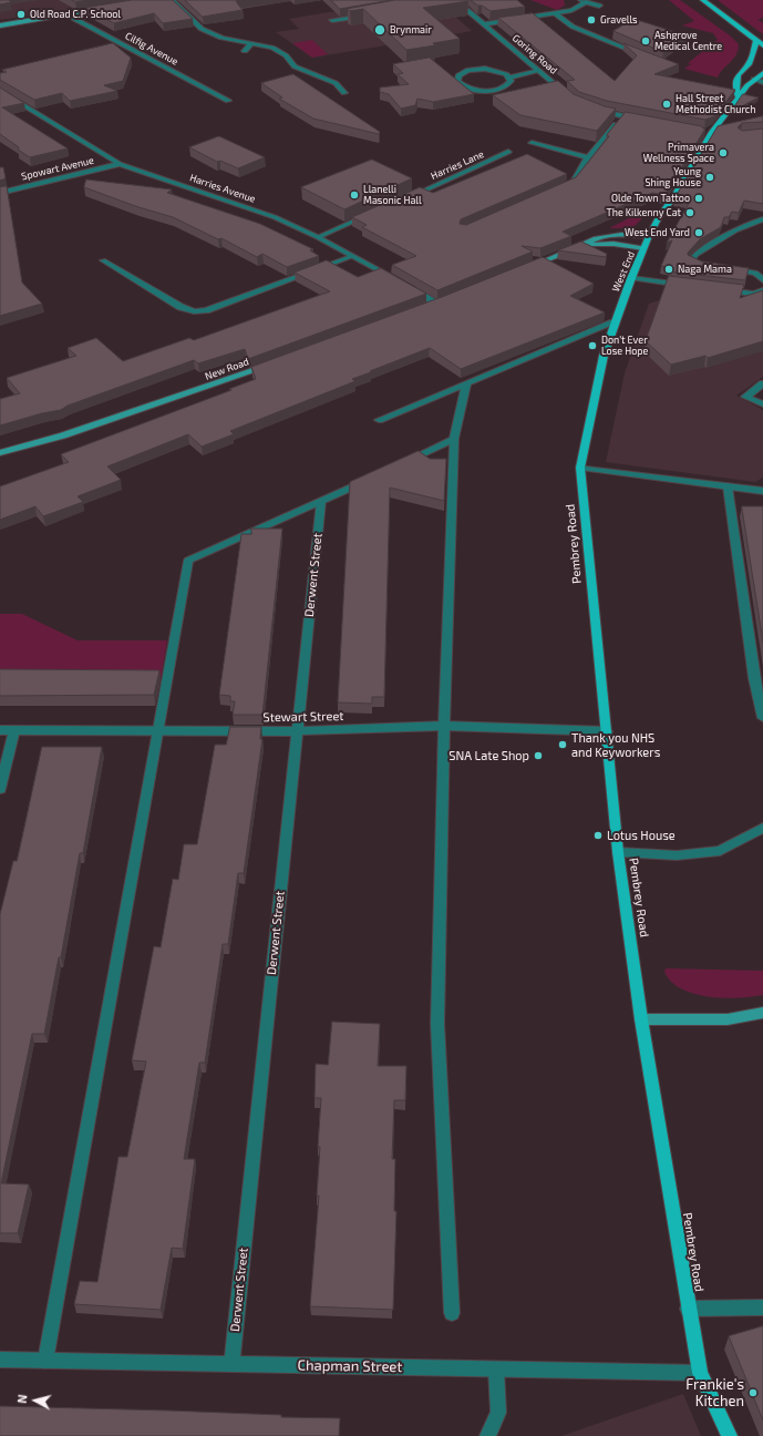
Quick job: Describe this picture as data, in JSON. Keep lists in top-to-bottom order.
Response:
{
  "streets": {
    "main road": ["West End", "New Road", "Pembrey Road"],
    "street": [
      "Cilfig Avenue",
      "Goring Road",
      "Harries Lane",
      "Spowart Avenue",
      "Harries Avenue",
      "Derwent Street",
      "Stewart Street",
      "Chapman Street"
    ]
  },
  "crossings": [
    ["Spowart Avenue", "Harries Avenue"],
    ["West End", "Pembrey Road"],
    ["Pembrey Road", "Stewart Street"],
    ["Pembrey Road", "Chapman Street"],
    ["Derwent Street", "Stewart Street"],
    ["Derwent Street", "Chapman Street"]
  ],
  "places": [
    "Old Road C.P. School",
    "Gravells",
    "Brynmair",
    "Ashgrove Medical Centre",
    "Hall Street Methodist Church",
    "Primavera Wellness Space",
    "Yeung Shing House",
    "Llanelli Masonic Hall",
    "Olde Town Tattoo",
    "The Kilkenny Cat",
    "West End Yard",
    "Naga Mama",
    "Don't Ever Lose Hope",
    "Thank you NHS and Keyworkers",
    "SNA Late Shop",
    "Lotus House",
    "Frankie's Kitchen"
  ],
  "north": "left"
}
